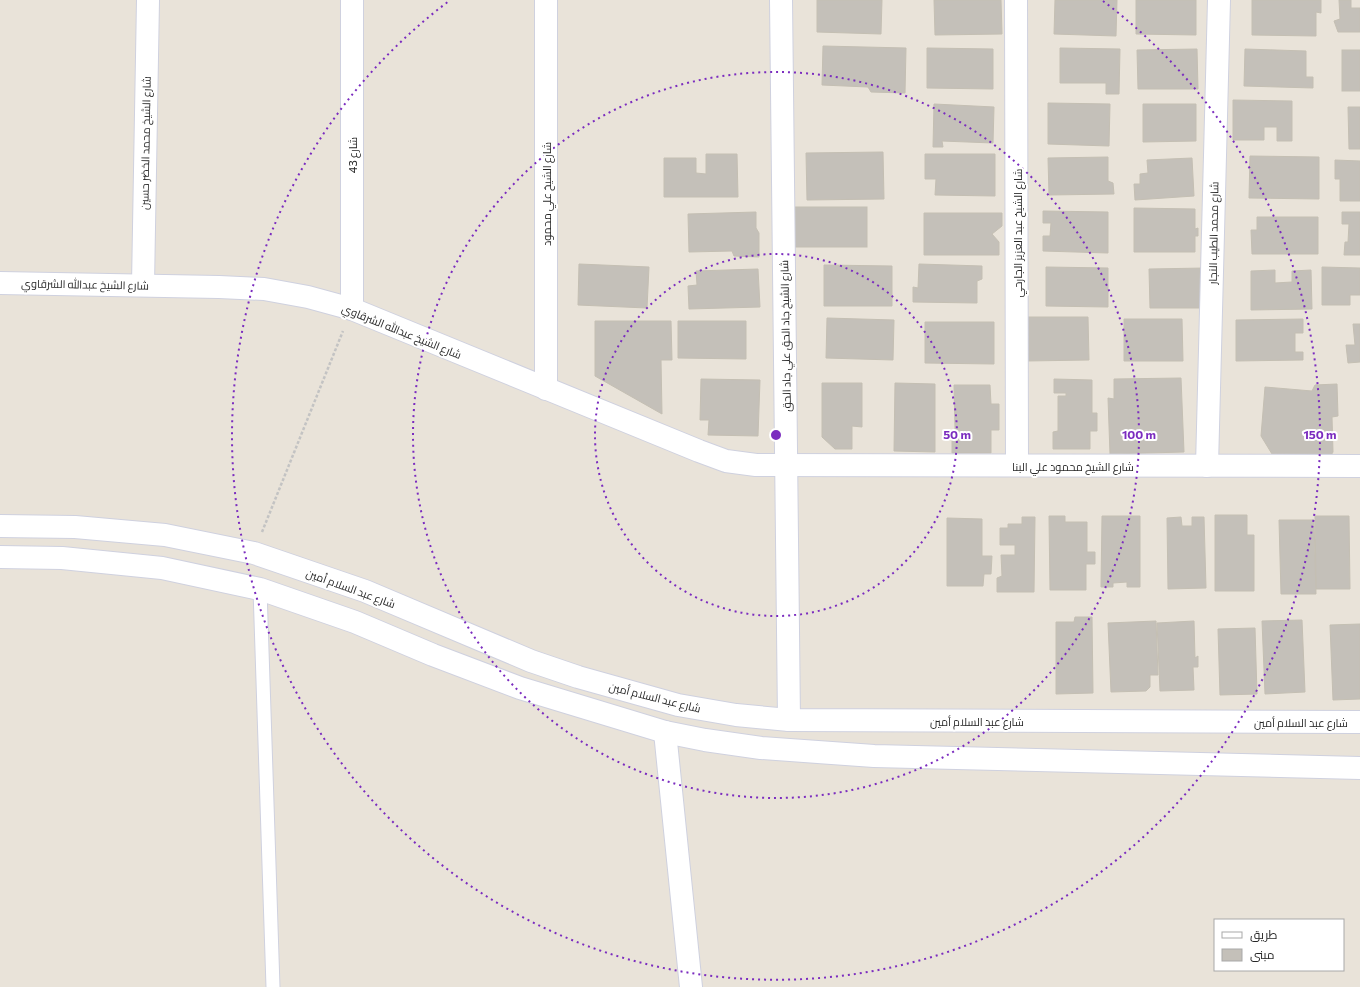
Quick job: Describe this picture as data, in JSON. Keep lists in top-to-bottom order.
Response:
{
  "streets": {
    "street": [
      "شارع الشيخ محمد الخضر حسين",
      "شارع 43",
      "شارع الشيخ علي محمود",
      "شارع الشيخ عبد العزيز الجارحي",
      "شارع محمد الطيب النجار",
      "شارع الشيخ عبدالله الشرقاوي",
      "شارع الشيخ جاد الحق علي جاد الحق",
      "شارع الشيخ محمود علي البنا",
      "شارع عبد السلام أمين"
    ]
  },
  "crossings": [
    ["شارع الشيخ محمد الخضر حسين", "شارع الشيخ عبدالله الشرقاوي"],
    ["شارع 43", "شارع الشيخ عبدالله الشرقاوي"],
    ["شارع الشيخ علي محمود", "شارع الشيخ عبدالله الشرقاوي"],
    ["شارع الشيخ عبد العزيز الجارحي", "شارع الشيخ محمود علي البنا"],
    ["شارع محمد الطيب النجار", "شارع الشيخ محمود علي البنا"],
    ["شارع الشيخ عبدالله الشرقاوي", "شارع الشيخ جاد الحق علي جاد الحق"],
    ["شارع الشيخ عبدالله الشرقاوي", "شارع الشيخ محمود علي البنا"],
    ["شارع الشيخ جاد الحق علي جاد الحق", "شارع الشيخ محمود علي البنا"],
    ["شارع الشيخ جاد الحق علي جاد الحق", "شارع عبد السلام أمين"]
  ],
  "legend": ["طريق", "مبنى"],
  "rings": ["50 m", "100 m", "150 m"]
}
